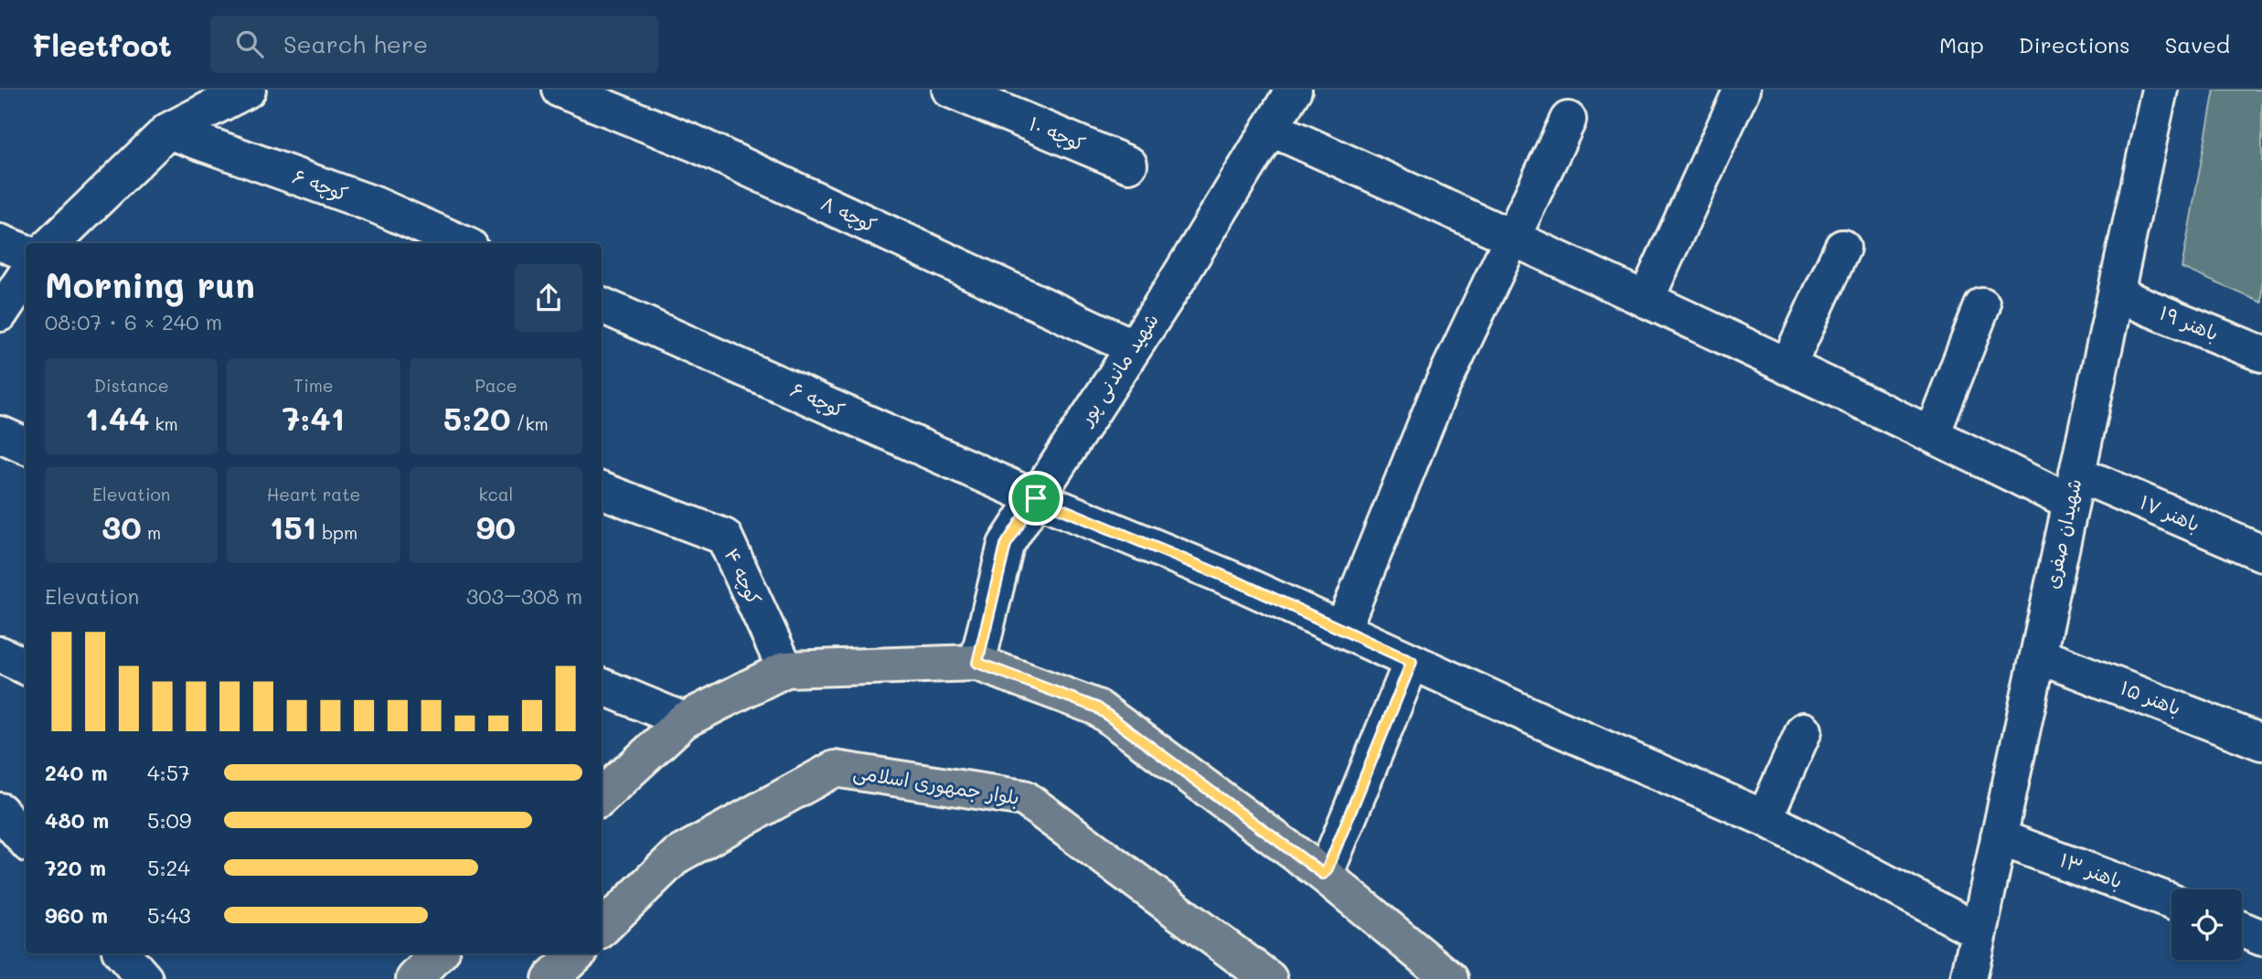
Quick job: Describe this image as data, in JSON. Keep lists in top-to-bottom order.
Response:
{
  "streets": {
    "main road": ["بلوار جمهوری اسلامی"],
    "street": [
      "کوچه ۱۰",
      "کوچه ۶",
      "کوچه ۸",
      "باهنر ۱۹",
      "شهید ماندنی پور",
      "باهنر ۱۷",
      "شهیدان صفری",
      "کوچه ۴",
      "باهنر ۱۵",
      "باهنر ۱۳"
    ]
  },
  "crossings": [
    ["کوچه ۶", "شهید ماندنی پور"],
    ["کوچه ۶", "شهیدان صفری"],
    ["کوچه ۸", "شهید ماندنی پور"],
    ["باهنر ۱۹", "شهیدان صفری"],
    ["شهید ماندنی پور", "باهنر ۱۷"],
    ["باهنر ۱۷", "شهیدان صفری"],
    ["شهیدان صفری", "باهنر ۱۵"],
    ["شهیدان صفری", "باهنر ۱۳"]
  ],
  "page": {
    "header": "Fleetfoot",
    "search": "Search here",
    "nav": ["Map", "Directions", "Saved"],
    "heading": ["Morning run", "08:07 · 6 × 240 m"],
    "stats": [
      ["Distance", "1.44 km"],
      ["Time", "7:41"],
      ["Pace", "5:20 /km"],
      ["Elevation", "30 m"],
      ["Heart rate", "151 bpm"],
      ["kcal", "90"]
    ],
    "chart": ["Elevation", "303–308 m"],
    "list": [
      {
        "name": "240 m",
        "note": "4:57"
      },
      {
        "name": "480 m",
        "note": "5:09"
      },
      {
        "name": "720 m",
        "note": "5:24"
      },
      {
        "name": "960 m",
        "note": "5:43"
      }
    ]
  }
}
